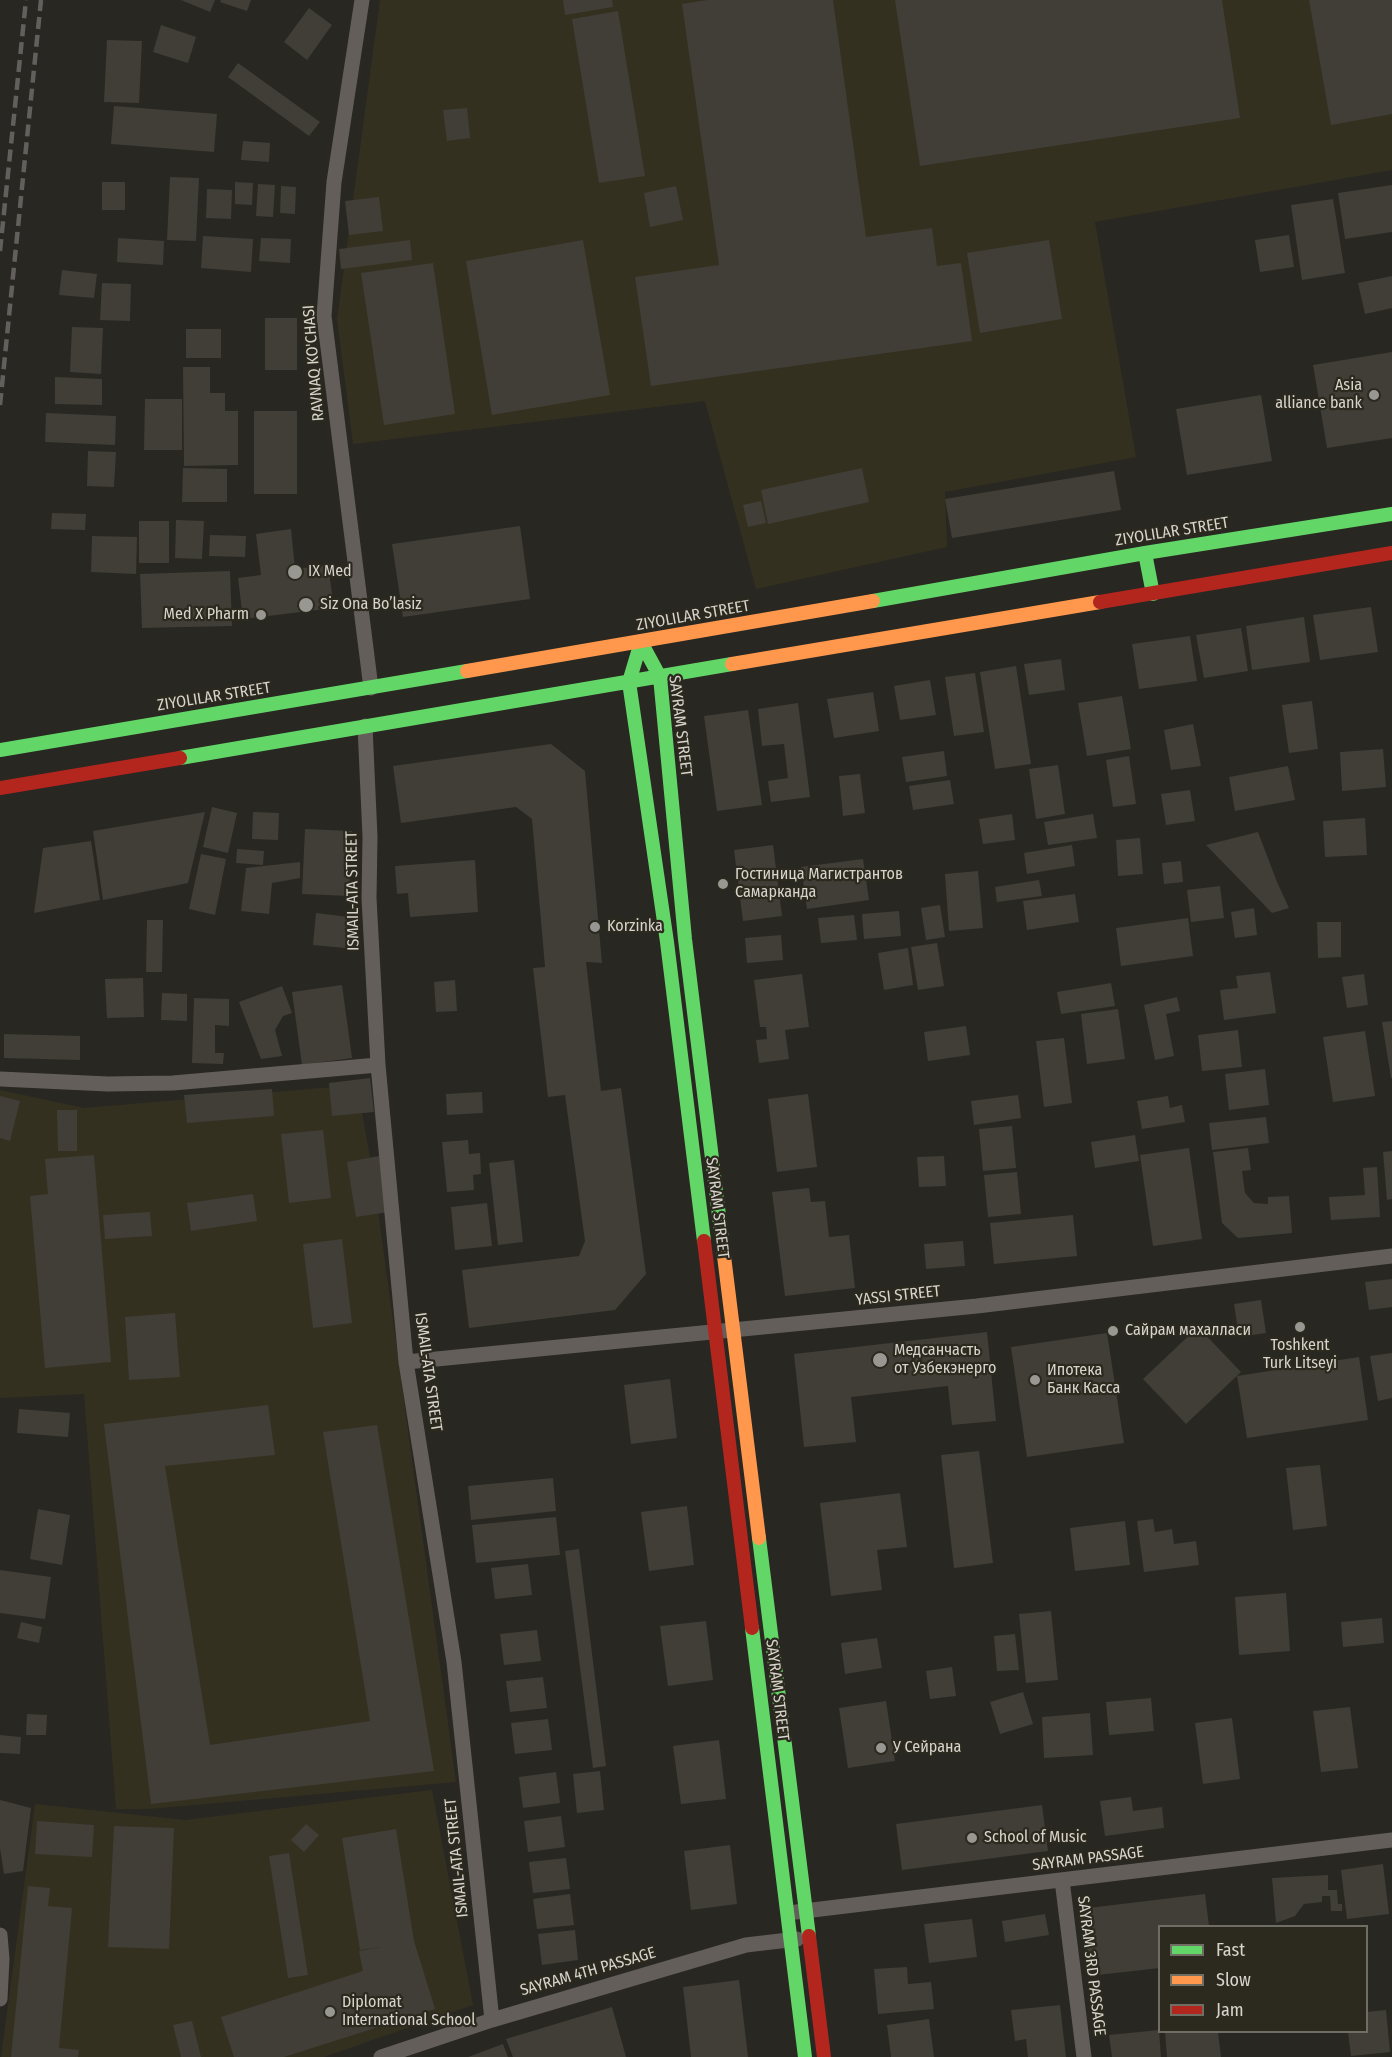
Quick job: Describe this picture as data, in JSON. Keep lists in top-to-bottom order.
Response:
{
  "streets": {
    "main road": ["ZIYOLILAR STREET", "SAYRAM STREET"],
    "street": [
      "RAVNAQ KO'CHASI",
      "ISMAIL-ATA STREET",
      "YASSI STREET",
      "SAYRAM PASSAGE",
      "SAYRAM 3RD PASSAGE",
      "SAYRAM 4TH PASSAGE"
    ]
  },
  "crossings": [
    ["RAVNAQ KO'CHASI", "ZIYOLILAR STREET"],
    ["ZIYOLILAR STREET", "SAYRAM STREET"],
    ["SAYRAM STREET", "YASSI STREET"],
    ["SAYRAM STREET", "SAYRAM PASSAGE"],
    ["SAYRAM STREET", "SAYRAM 4TH PASSAGE"],
    ["ISMAIL-ATA STREET", "YASSI STREET"],
    ["ISMAIL-ATA STREET", "SAYRAM 4TH PASSAGE"],
    ["SAYRAM PASSAGE", "SAYRAM 3RD PASSAGE"]
  ],
  "places": [
    "Asia alliance bank",
    "IX Med",
    "Siz Ona Bo’lasiz",
    "Med X Pharm",
    "Гостиница Магистрантов Самарканда",
    "Korzinka",
    "Toshkent Turk Litseyi",
    "Сайрам махалласи",
    "Медсанчасть от Узбекэнерго",
    "Ипотека Банк Касса",
    "У Сейрана",
    "School of Music",
    "Diplomat International School"
  ],
  "legend": ["Fast", "Slow", "Jam"]
}
